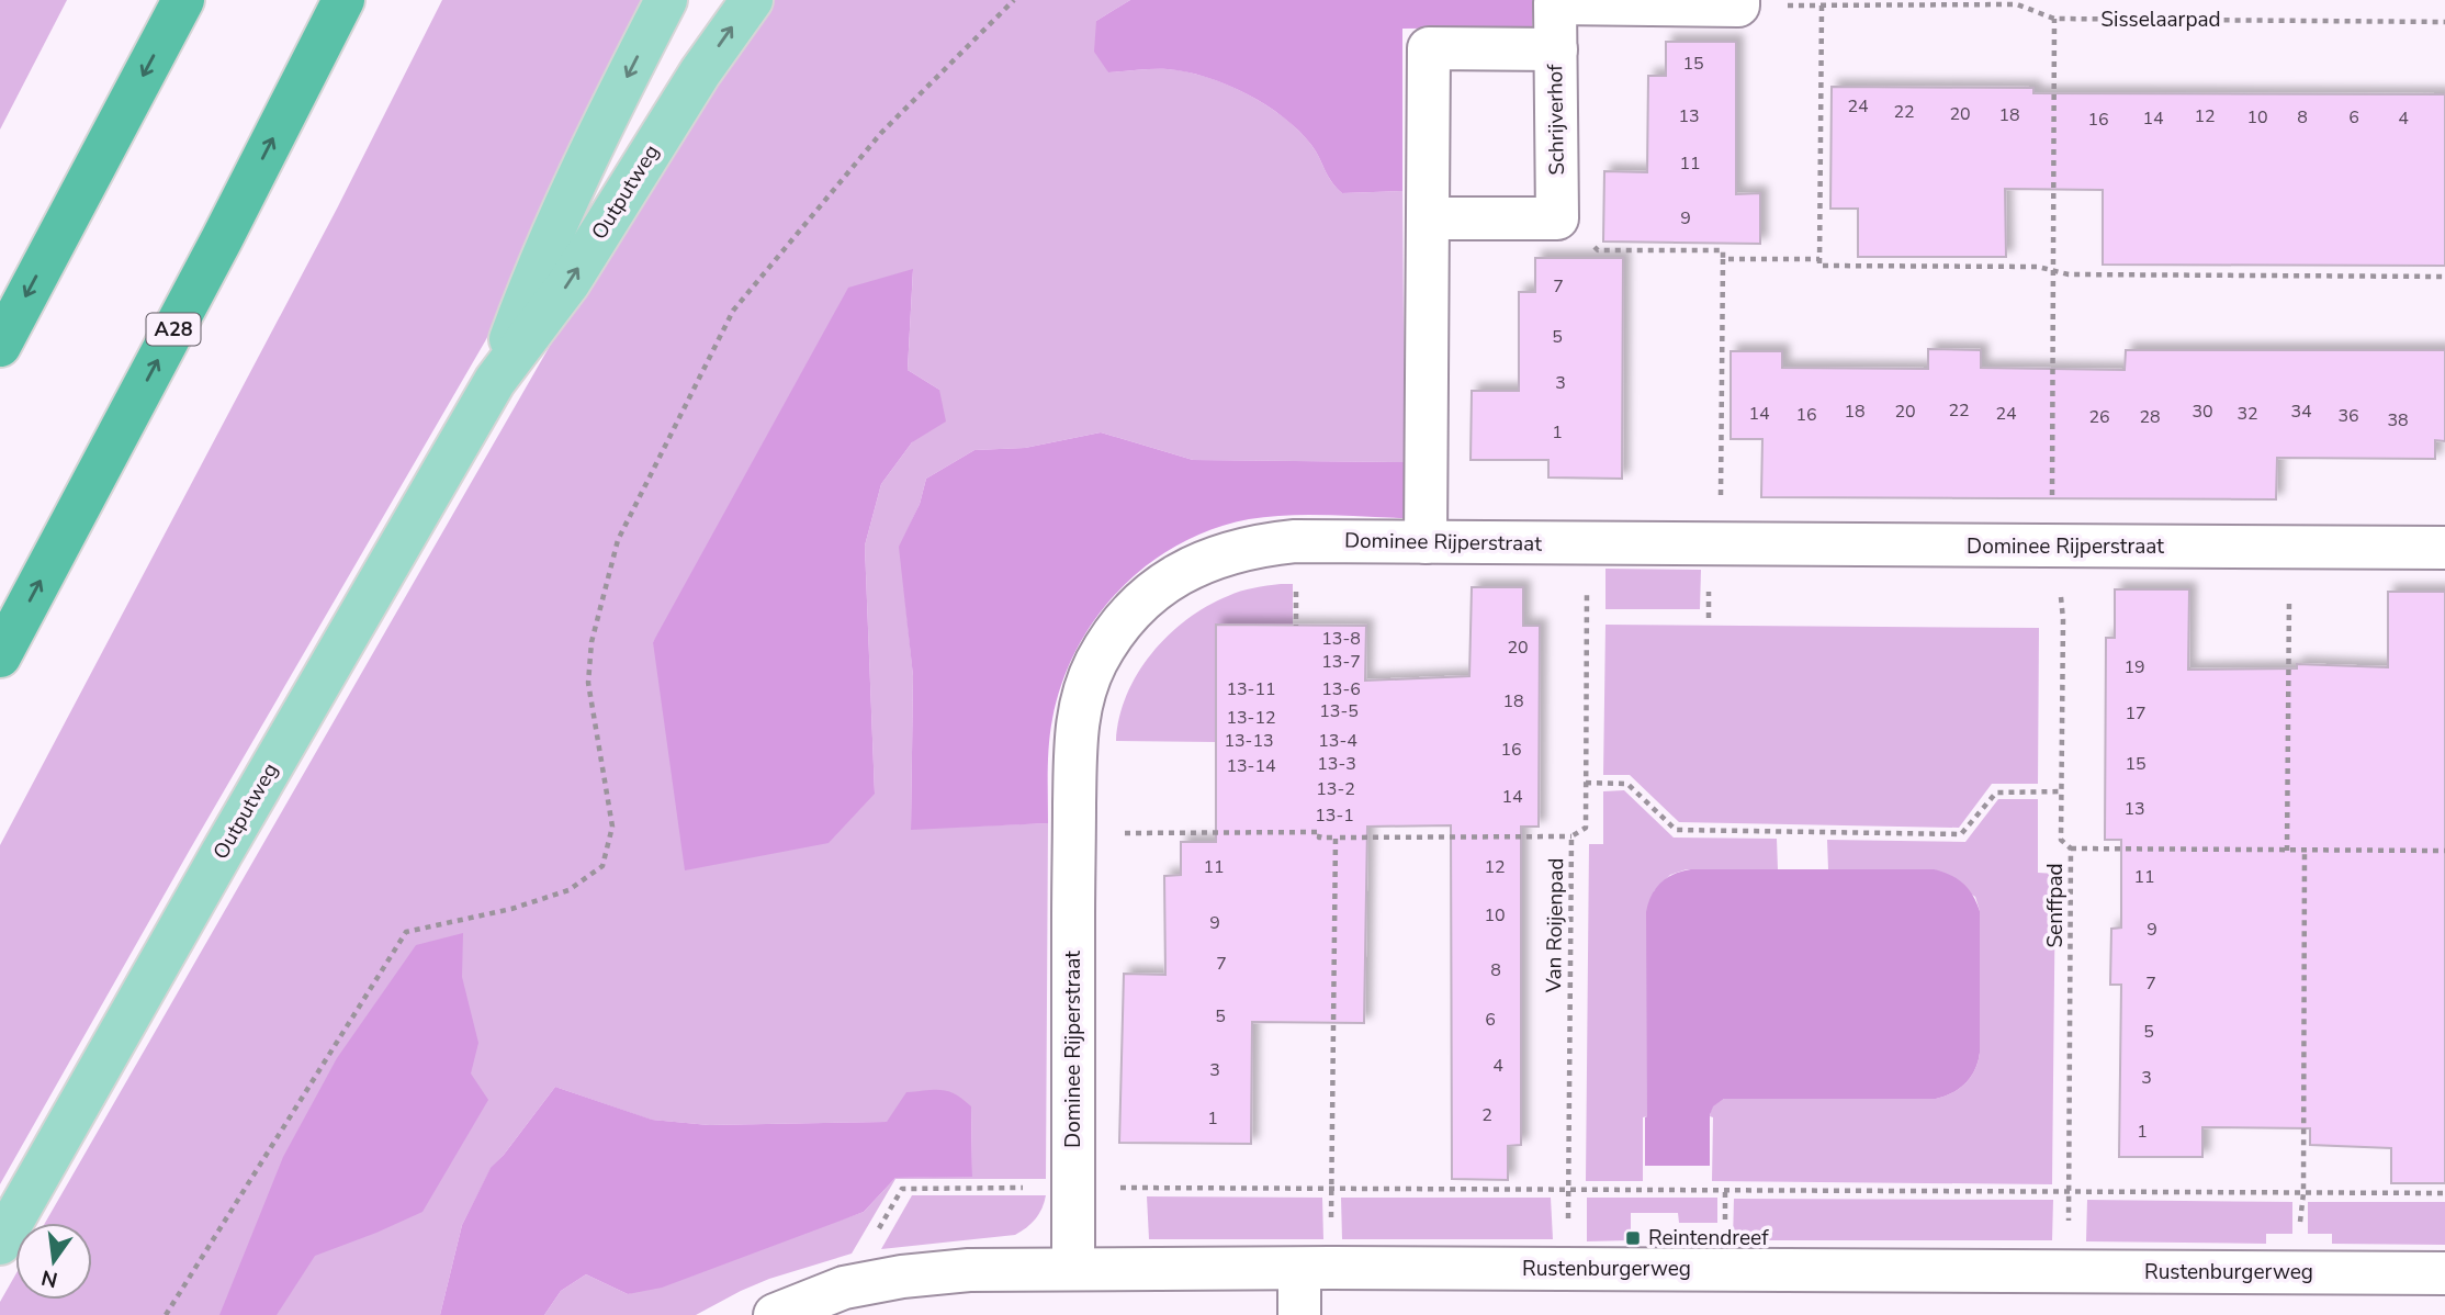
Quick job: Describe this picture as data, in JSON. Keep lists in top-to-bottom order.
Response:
{
  "streets": {
    "highway": ["A28"],
    "main road": ["Outputweg"],
    "street": ["Schrijverhof", "Dominee Rijperstraat", "Rustenburgerweg"],
    "path": ["Sisselaarpad", "Senffpad", "Van Roijenpad"]
  },
  "crossings": [
    ["Sisselaarpad", "Senffpad"],
    ["Schrijverhof", "Dominee Rijperstraat"],
    ["Dominee Rijperstraat", "Senffpad"],
    ["Dominee Rijperstraat", "Van Roijenpad"],
    ["Dominee Rijperstraat", "Rustenburgerweg"],
    ["Senffpad", "Rustenburgerweg"],
    ["Van Roijenpad", "Rustenburgerweg"]
  ],
  "places": {
    "transit": ["Reintendreef"]
  },
  "house_numbers": [
    "15",
    "24",
    "22",
    "20",
    "18",
    "13",
    "12",
    "10",
    "8",
    "6",
    "14",
    "4",
    "16",
    "11",
    "9",
    "7",
    "5",
    "3",
    "22",
    "18",
    "20",
    "30",
    "34",
    "14",
    "24",
    "32",
    "16",
    "36",
    "26",
    "28",
    "38",
    "1",
    "13-8",
    "20",
    "13-7",
    "19",
    "13-11",
    "13-6",
    "18",
    "13-5",
    "17",
    "13-12",
    "13-13",
    "13-4",
    "16",
    "13-3",
    "15",
    "13-14",
    "13-2",
    "14",
    "13",
    "13-1",
    "11",
    "12",
    "11",
    "10",
    "9",
    "9",
    "7",
    "8",
    "7",
    "5",
    "6",
    "5",
    "4",
    "3",
    "3",
    "2",
    "1",
    "1"
  ],
  "north": "bottom"
}
